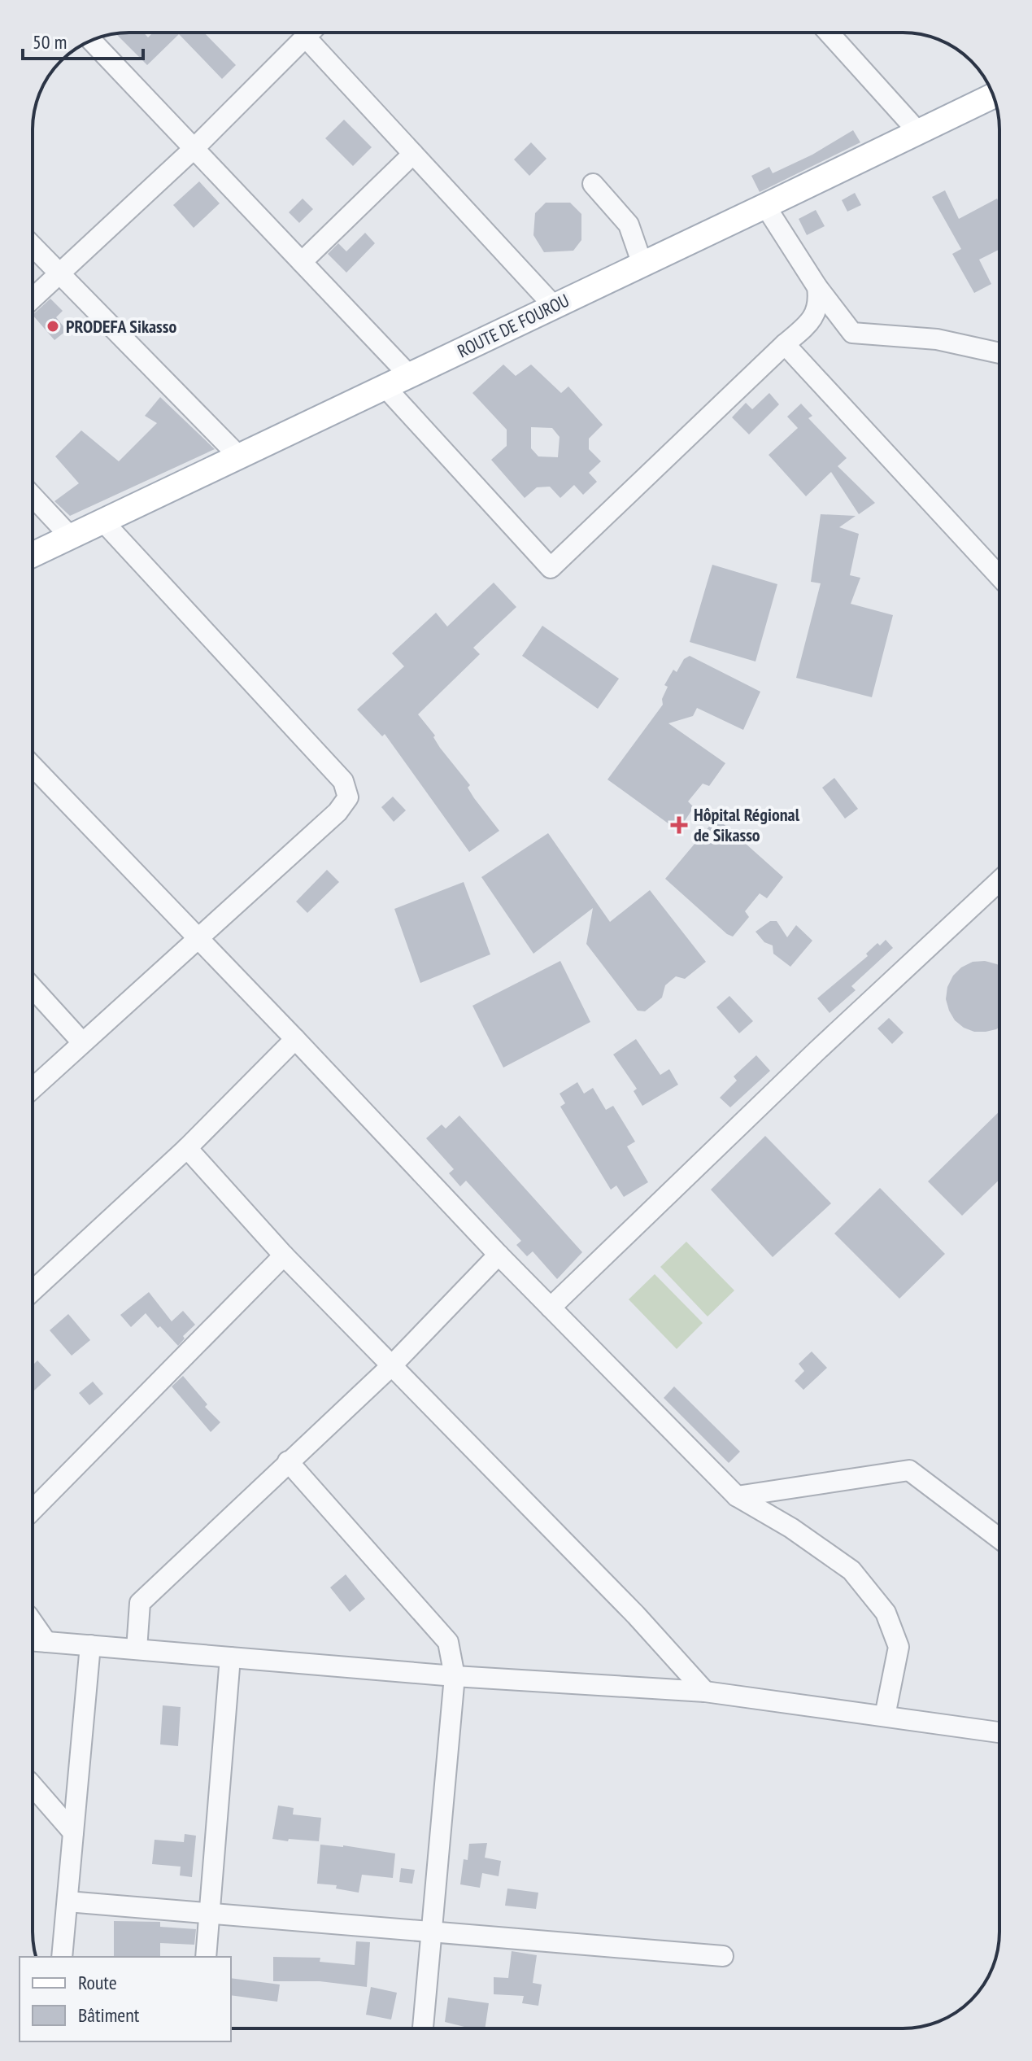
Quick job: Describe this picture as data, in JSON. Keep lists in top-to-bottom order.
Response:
{
  "streets": {
    "main road": ["ROUTE DE FOUROU"]
  },
  "places": {
    "other": ["PRODEFA Sikasso"],
    "health": ["Hôpital Régional de Sikasso"]
  },
  "legend": ["Route", "Bâtiment"],
  "scale_bar": "50 m"
}
